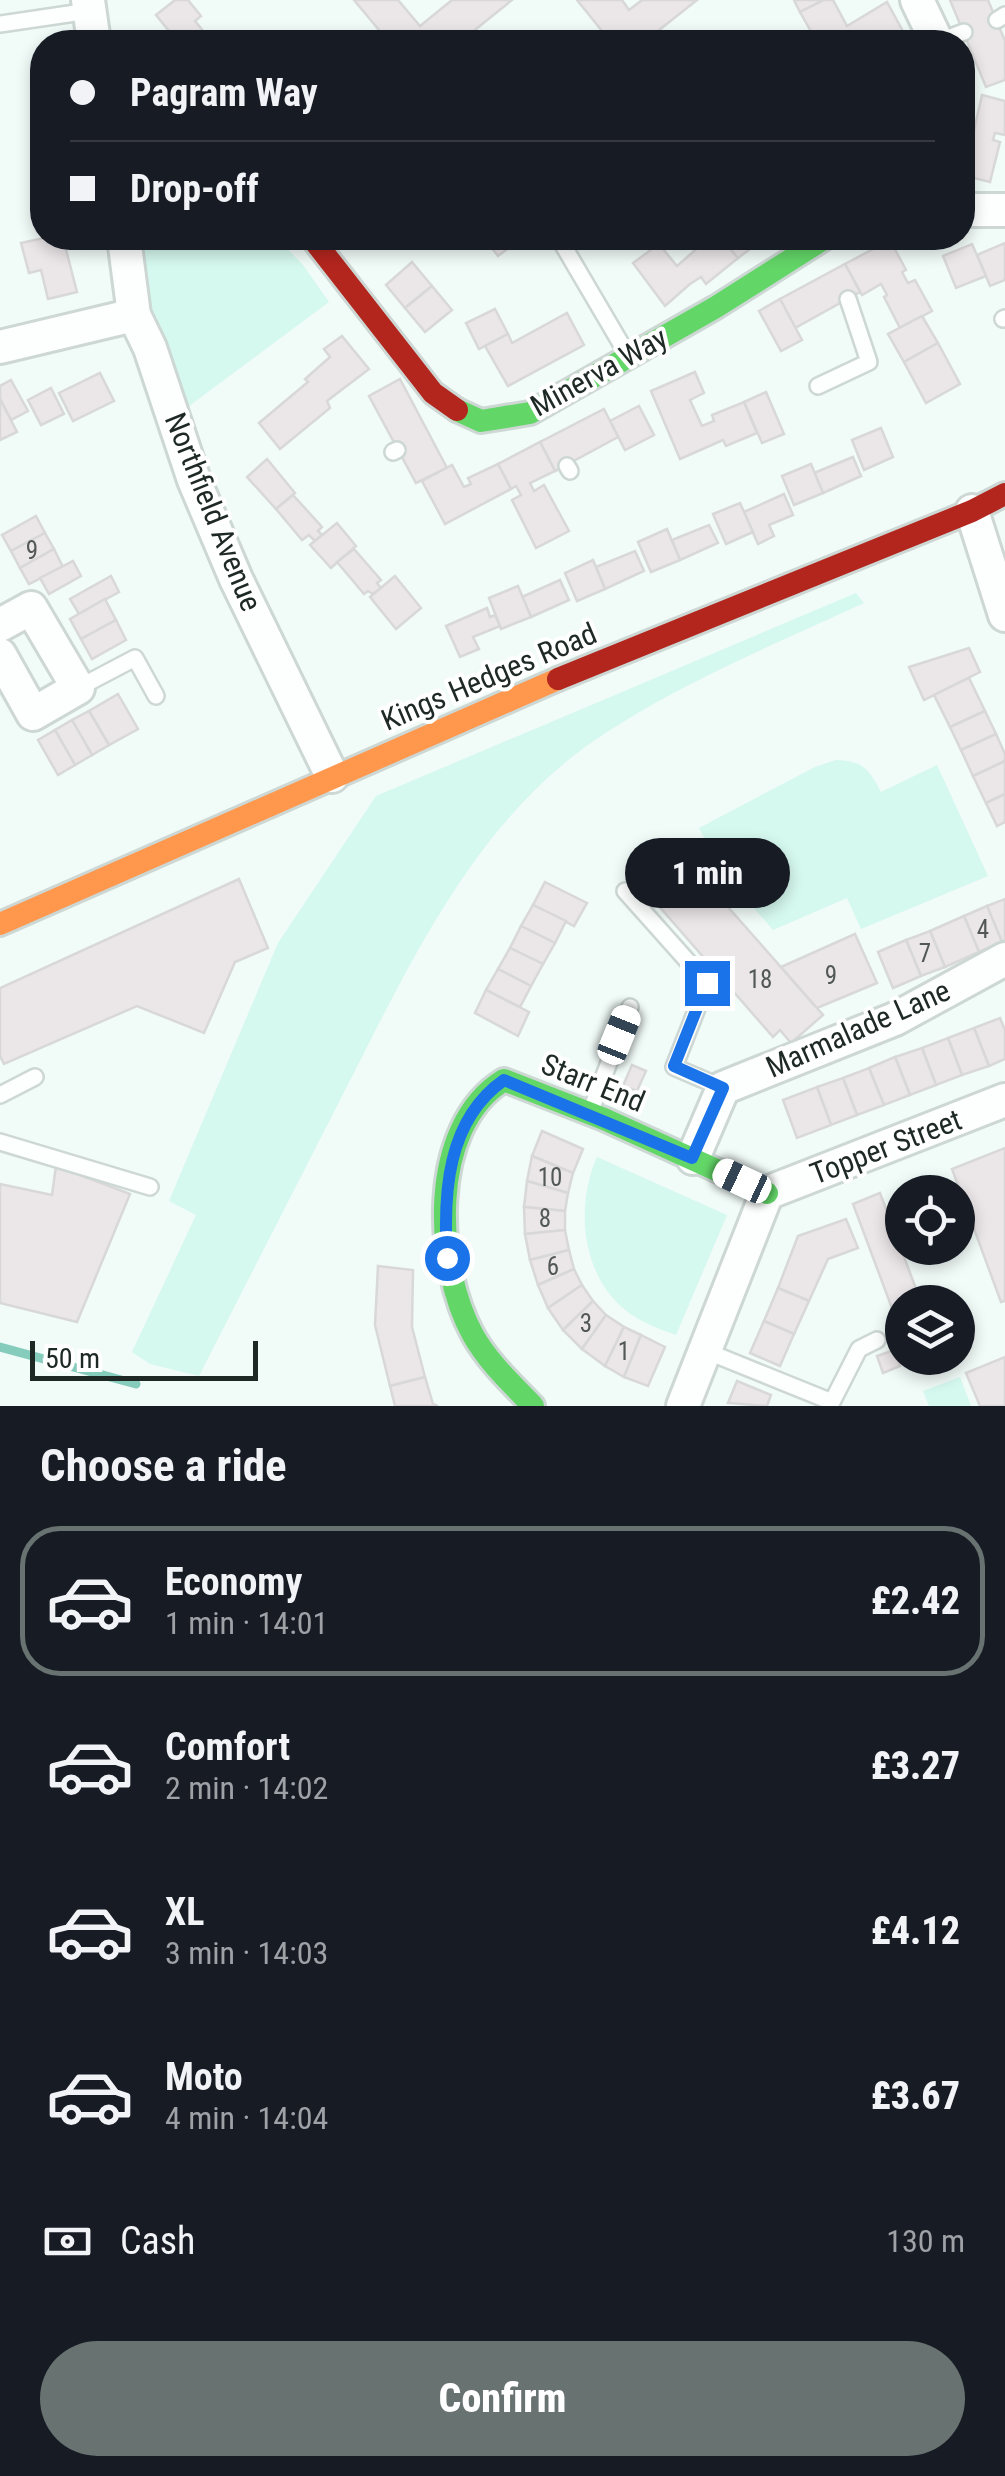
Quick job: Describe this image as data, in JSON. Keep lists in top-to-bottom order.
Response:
{
  "streets": {
    "street": [
      "Minerva Way",
      "Northfield Avenue",
      "Kings Hedges Road",
      "Marmalade Lane",
      "Starr End",
      "Topper Street"
    ]
  },
  "crossings": [
    ["Northfield Avenue", "Kings Hedges Road"],
    ["Starr End", "Topper Street"]
  ],
  "house_numbers": [
    "9",
    "4",
    "7",
    "9",
    "18",
    "10",
    "8",
    "6",
    "3",
    "1"
  ],
  "scale_bar": "50 m",
  "page": {
    "banner": ["Pagram Way", "Drop-off"],
    "bubble": "1 min",
    "scale": "50 m",
    "heading": "Choose a ride",
    "list": [
      {
        "name": "Economy",
        "note": "1 min · 14:01",
        "value": "£2.42"
      },
      {
        "name": "Comfort",
        "note": "2 min · 14:02",
        "value": "£3.27"
      },
      {
        "name": "XL",
        "note": "3 min · 14:03",
        "value": "£4.12"
      },
      {
        "name": "Moto",
        "note": "4 min · 14:04",
        "value": "£3.67"
      }
    ],
    "pay": ["Cash", "130 m"],
    "buttons": "Confirm"
  }
}
